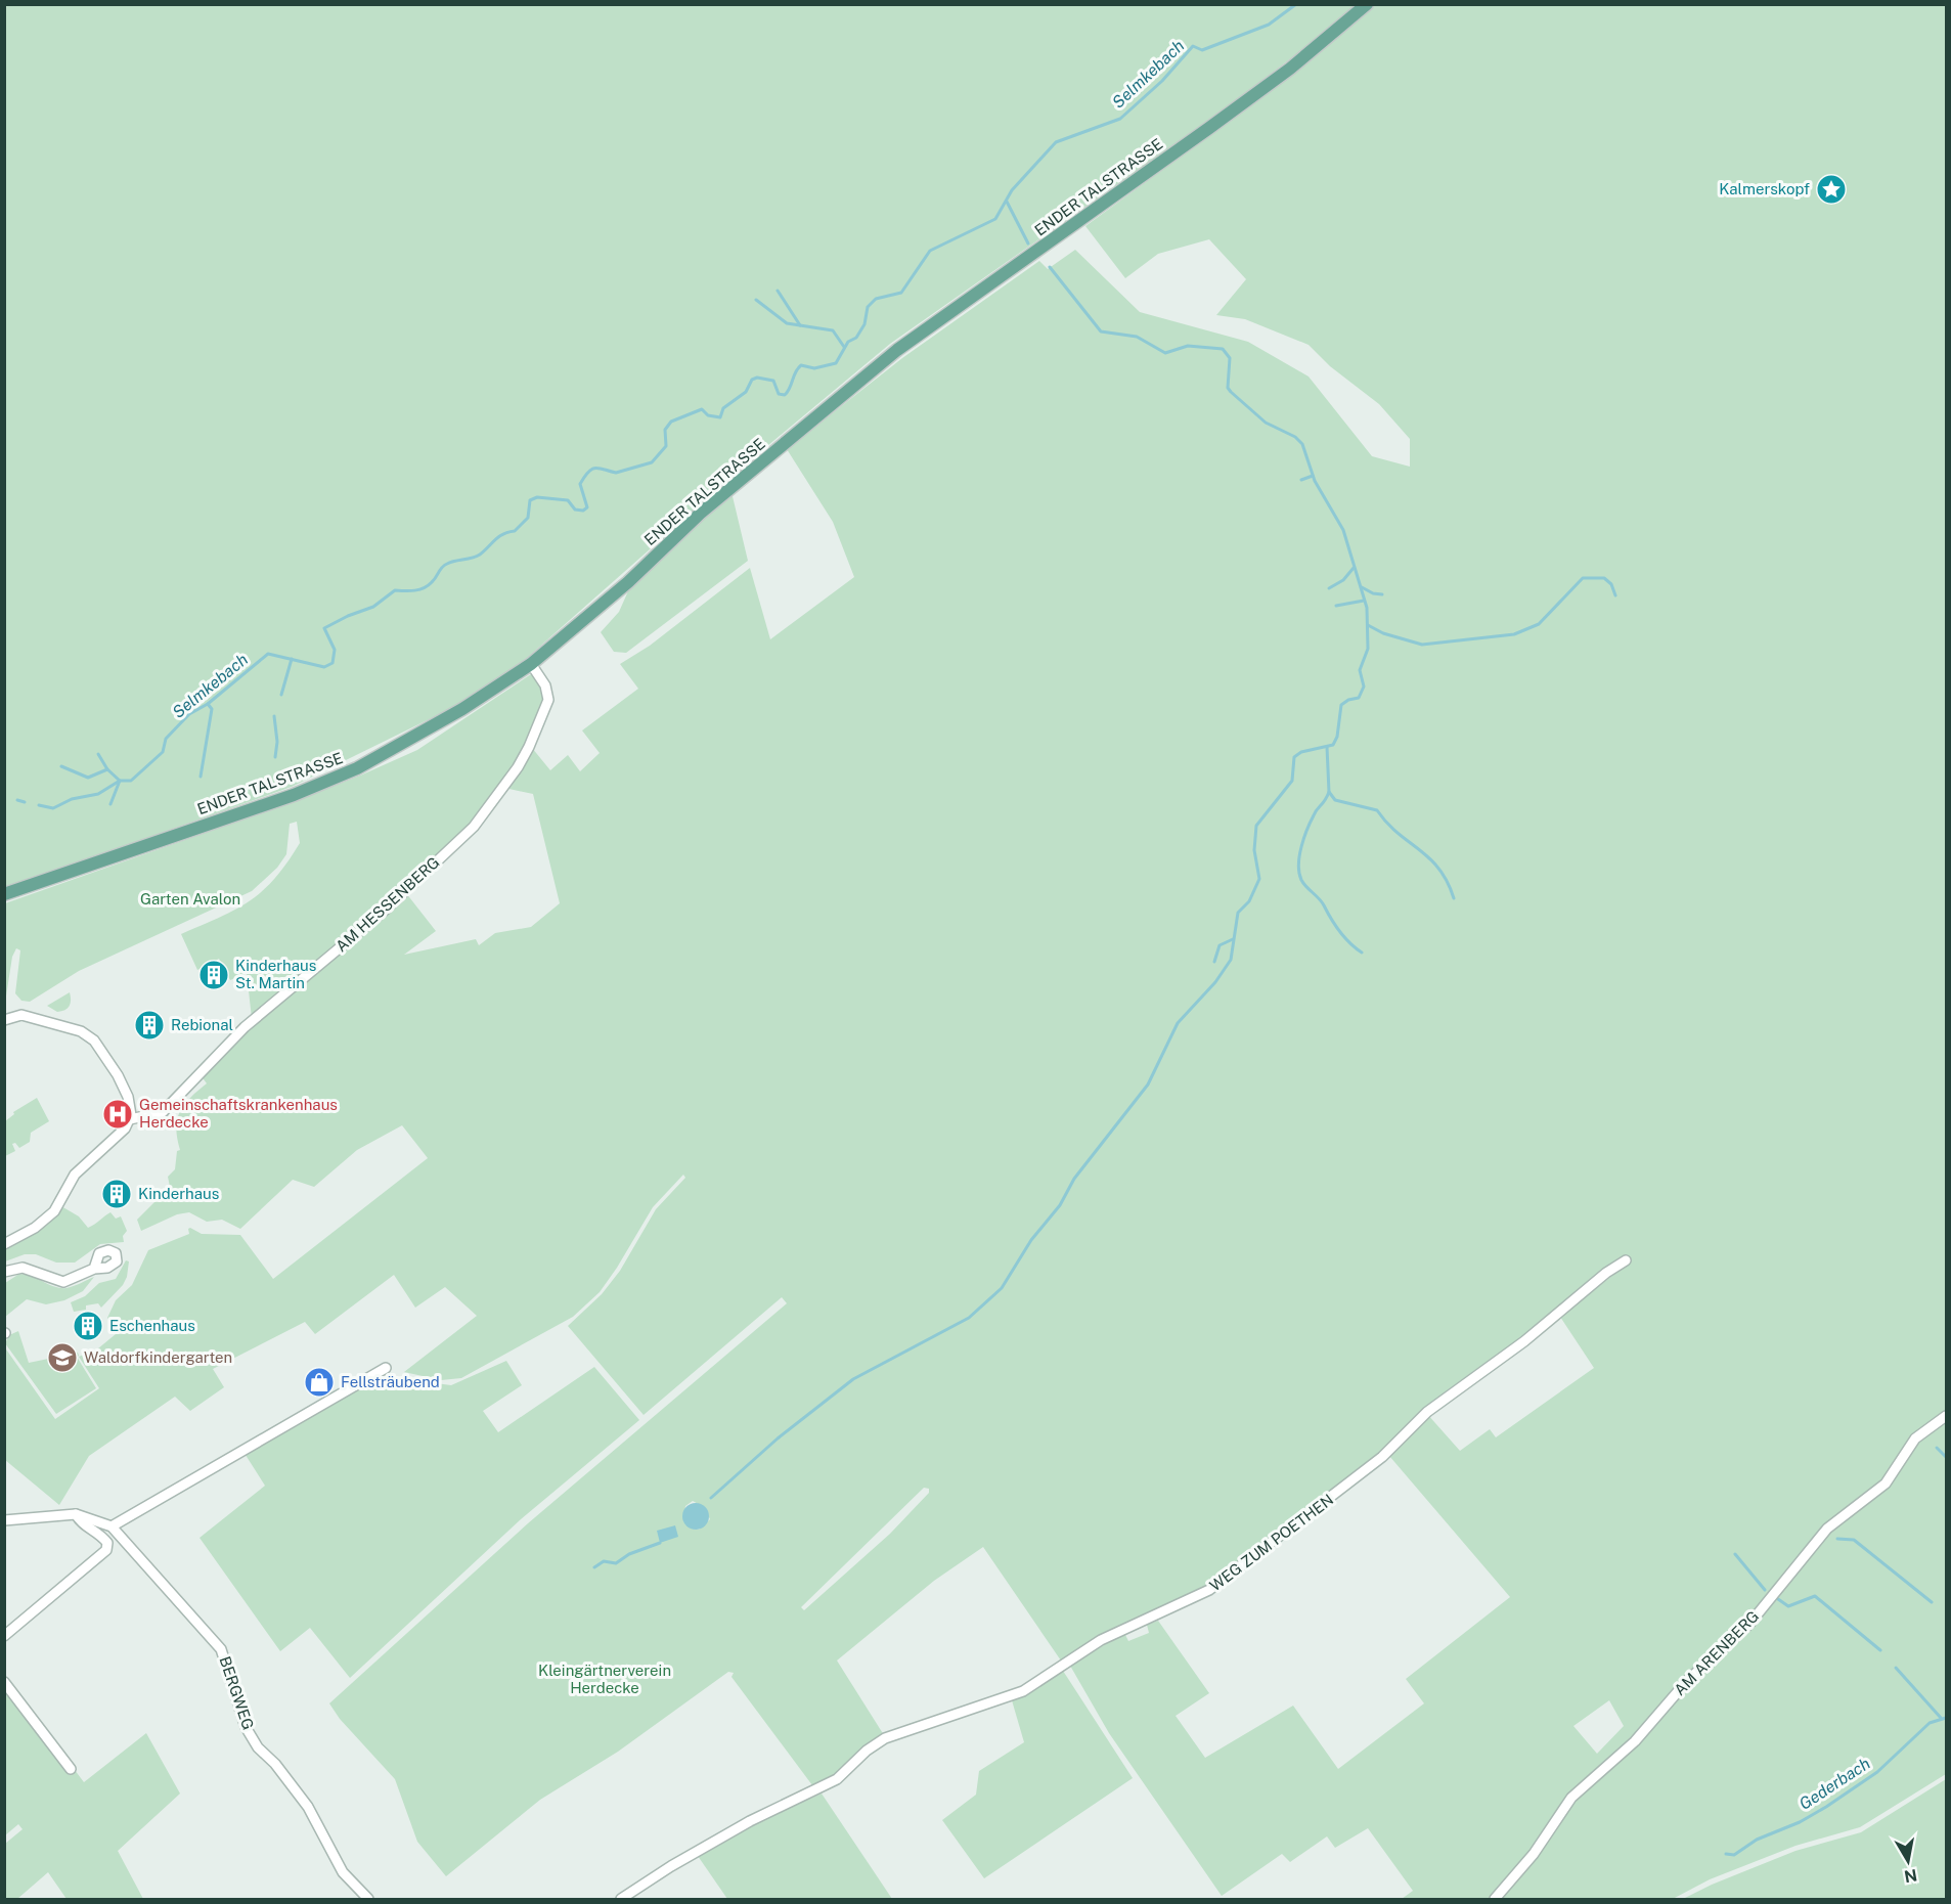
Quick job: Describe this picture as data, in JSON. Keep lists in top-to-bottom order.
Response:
{
  "streets": {
    "main road": ["ENDER TALSTRASSE"],
    "street": [
      "AM HESSENBERG",
      "WEG ZUM POETHEN",
      "AM ARENBERG",
      "BERGWEG"
    ]
  },
  "crossings": [
    ["ENDER TALSTRASSE", "AM HESSENBERG"]
  ],
  "water": ["Selmkebach", "Gederbach"],
  "parks": ["Garten Avalon", "Kleingärtnerverein Herdecke"],
  "places": {
    "place": ["Kalmerskopf"],
    "building": [
      "Kinderhaus St. Martin",
      "Rebional",
      "Kinderhaus",
      "Eschenhaus"
    ],
    "hospital": ["Gemeinschaftskrankenhaus Herdecke"],
    "school or university": ["Waldorfkindergarten"],
    "shop": ["Fellsträubend"]
  },
  "north": "bottom"
}
